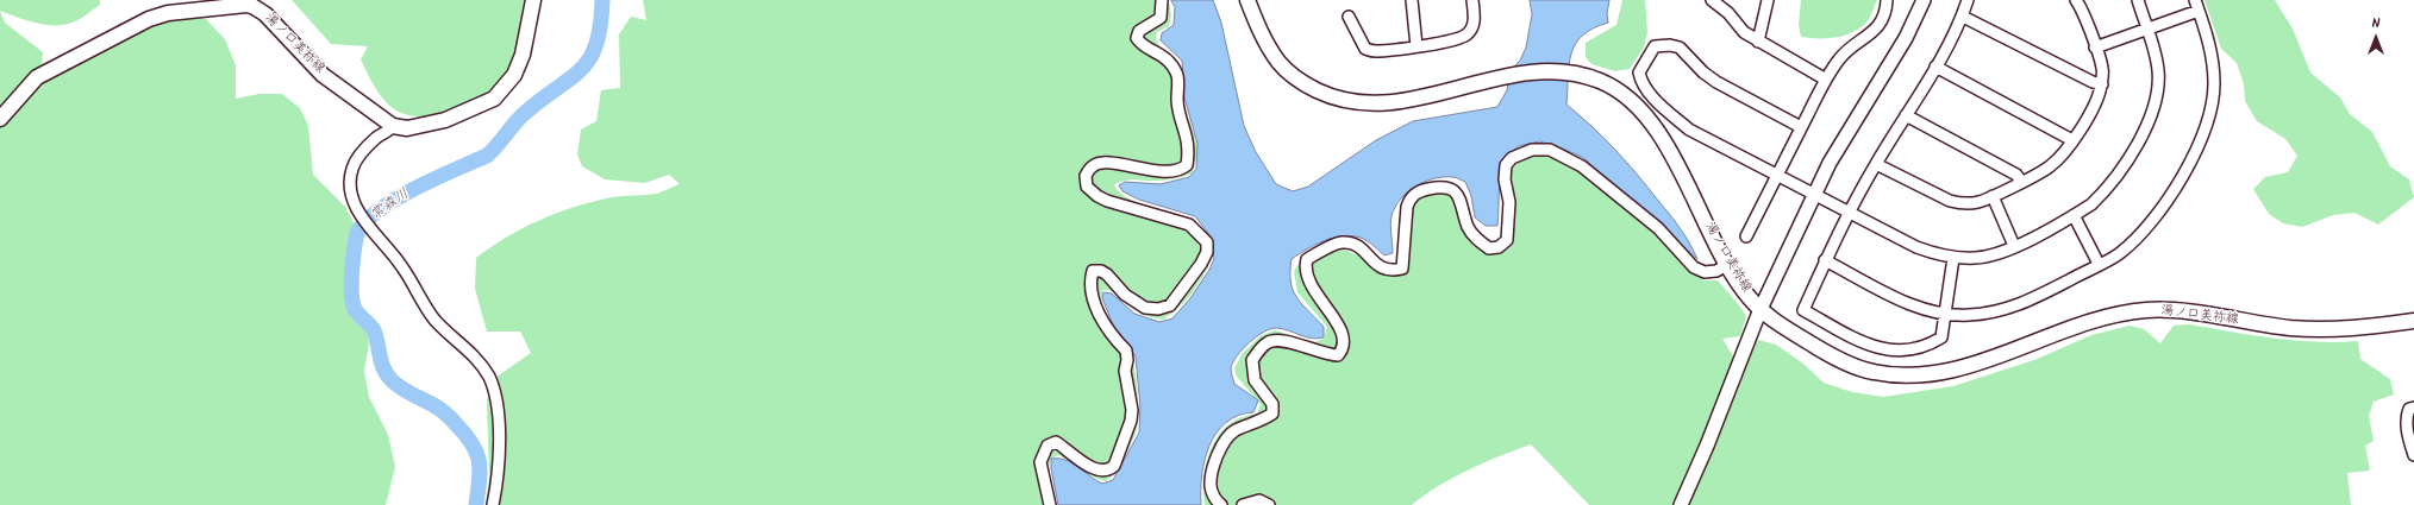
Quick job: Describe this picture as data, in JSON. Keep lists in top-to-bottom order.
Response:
{
  "streets": {
    "main road": ["湯ノ口美祢線"]
  },
  "water": ["常森川"],
  "north": "top"
}
